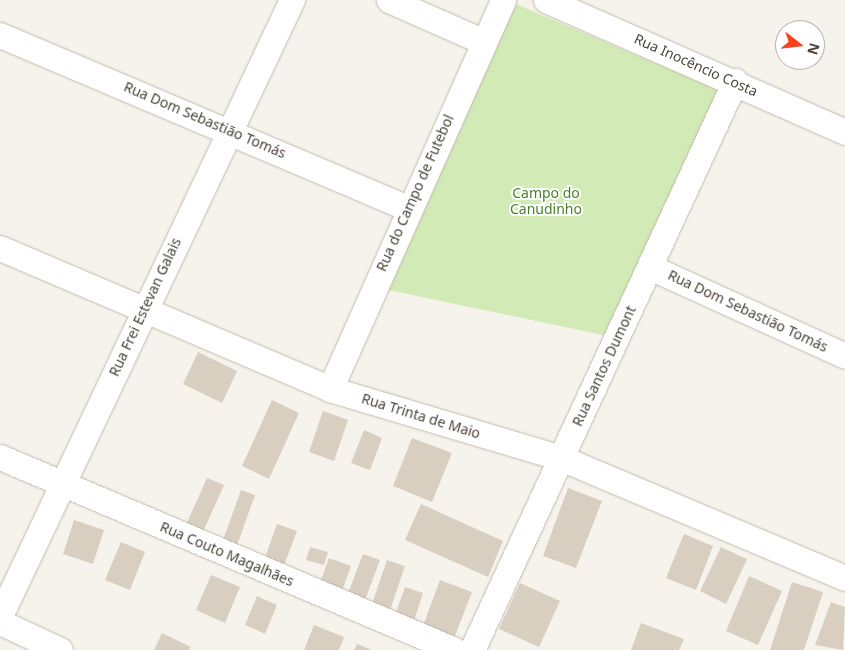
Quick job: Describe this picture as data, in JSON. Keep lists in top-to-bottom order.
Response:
{
  "streets": {
    "street": [
      "Rua Inocêncio Costa",
      "Rua Dom Sebastião Tomás",
      "Rua do Campo de Futebol",
      "Rua Frei Estevan Galais",
      "Rua Santos Dumont",
      "Rua Trinta de Maio",
      "Rua Couto Magalhães"
    ]
  },
  "crossings": [
    ["Rua Inocêncio Costa", "Rua Santos Dumont"],
    ["Rua Dom Sebastião Tomás", "Rua do Campo de Futebol"],
    ["Rua Dom Sebastião Tomás", "Rua Frei Estevan Galais"],
    ["Rua Dom Sebastião Tomás", "Rua Santos Dumont"],
    ["Rua do Campo de Futebol", "Rua Trinta de Maio"],
    ["Rua Frei Estevan Galais", "Rua Trinta de Maio"],
    ["Rua Frei Estevan Galais", "Rua Couto Magalhães"],
    ["Rua Santos Dumont", "Rua Trinta de Maio"]
  ],
  "parks": ["Campo do Canudinho"],
  "north": "right"
}
